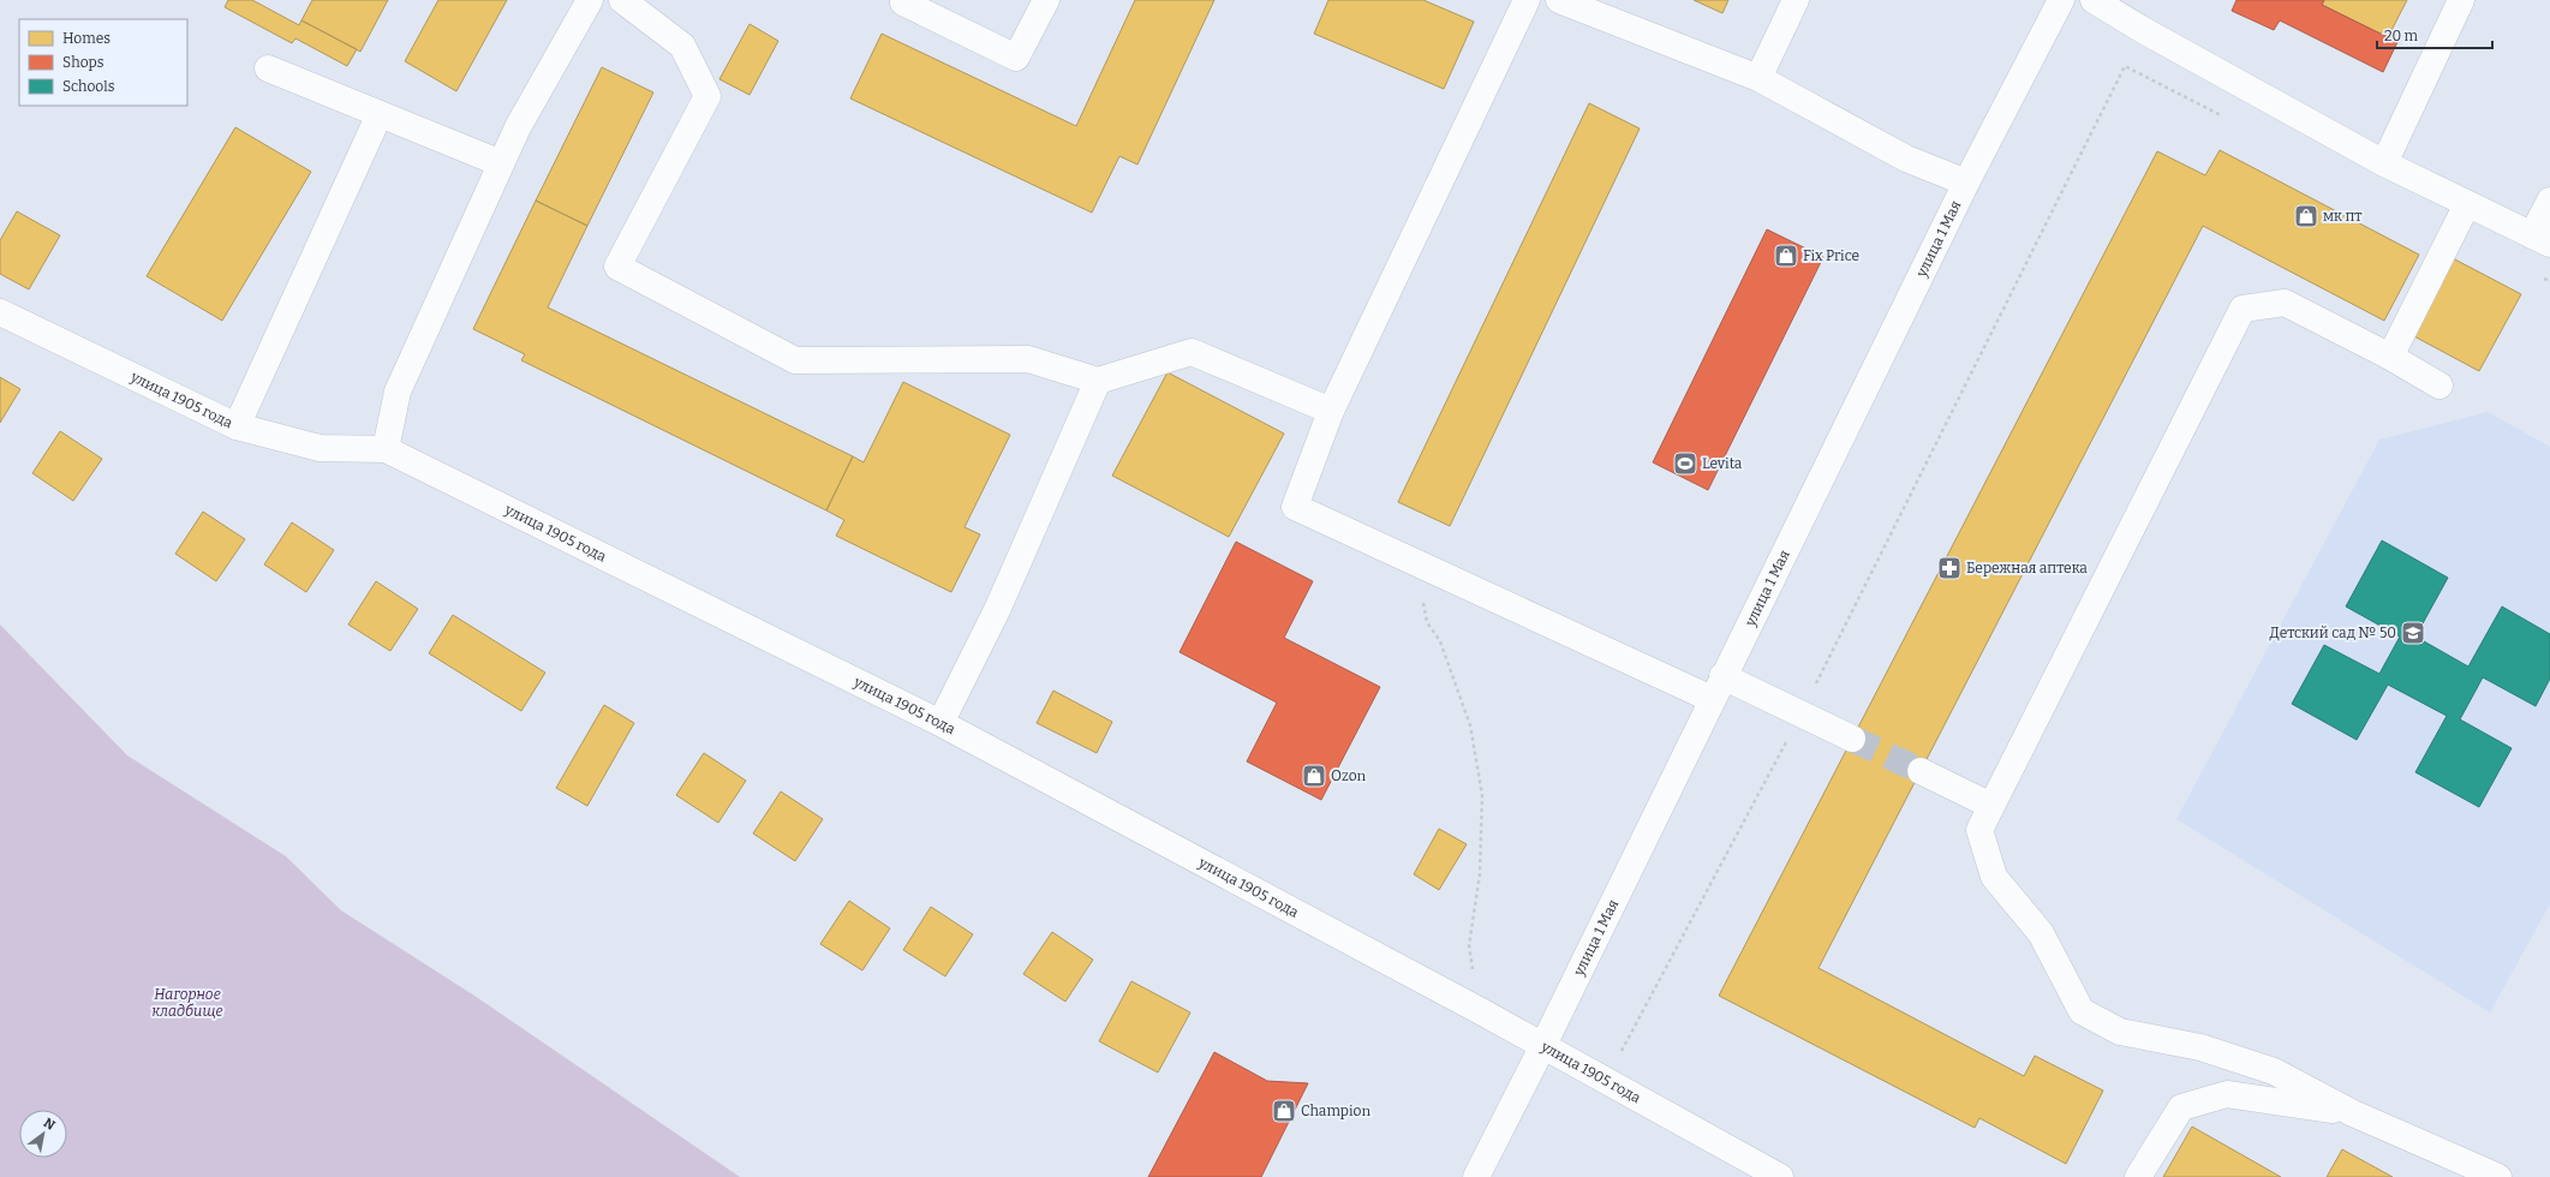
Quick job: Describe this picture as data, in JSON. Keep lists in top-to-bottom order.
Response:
{
  "streets": {
    "street": ["улица 1 Мая", "улица 1905 года"]
  },
  "crossings": [
    ["улица 1 Мая", "улица 1905 года"]
  ],
  "parks": ["Нагорное кладбище"],
  "places": {
    "shop": [
      "мк пт",
      "Fix Price",
      "Ozon",
      "Champion"
    ],
    "sports": ["Levita"],
    "pharmacy": ["Бережная аптека"],
    "school or university": ["Детский сад № 50"]
  },
  "legend": ["Homes", "Shops", "Schools"],
  "scale_bar": "20 m",
  "north": "top right"
}
